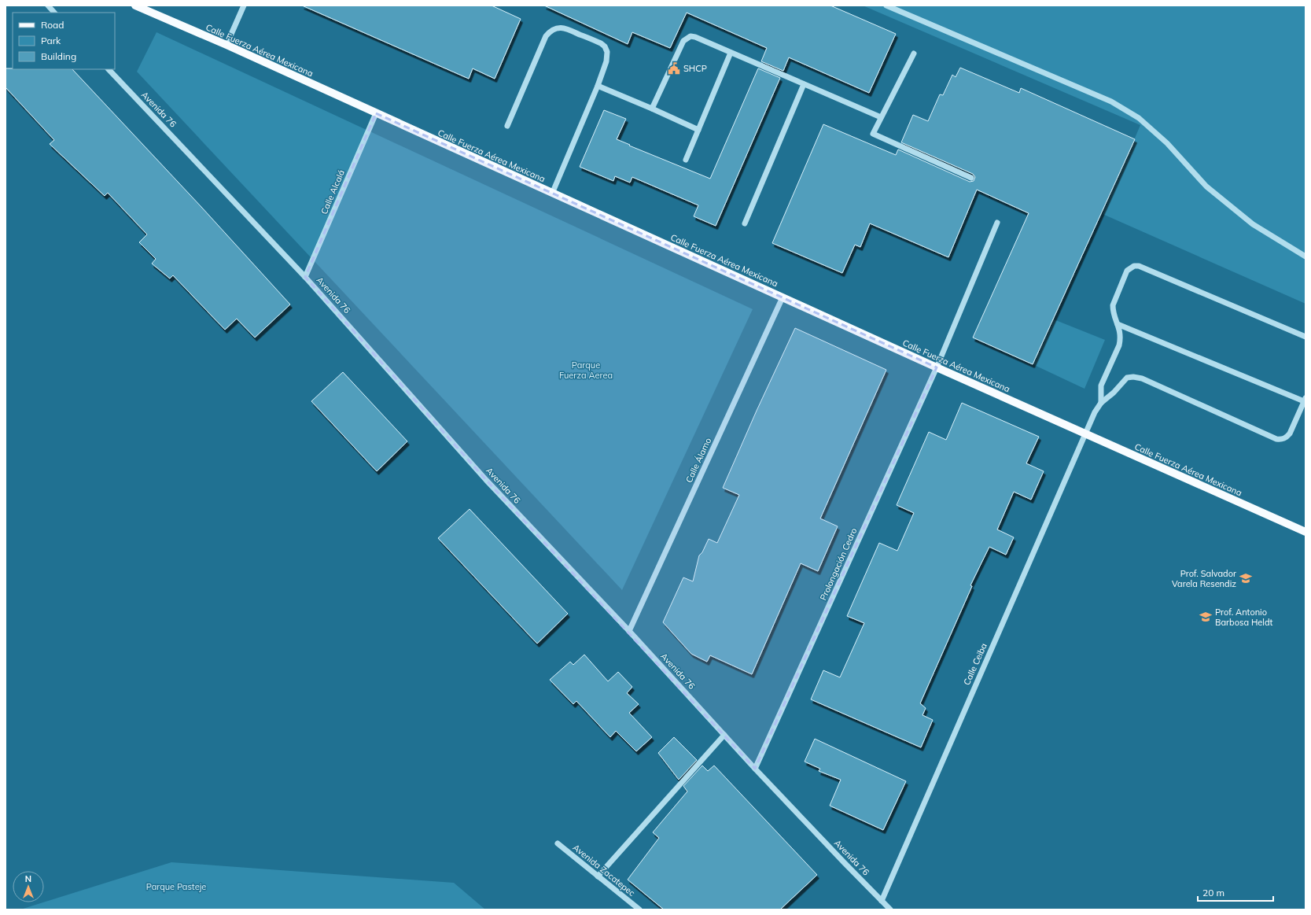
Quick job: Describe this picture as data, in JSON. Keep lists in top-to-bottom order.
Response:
{
  "streets": {
    "main road": ["Calle Fuerza Aérea Mexicana"],
    "street": [
      "Avenida 76",
      "Calle Alcalá",
      "Calle Álamo",
      "Prolongación Cedro",
      "Calle Ceiba",
      "Avenida Zacatepec"
    ]
  },
  "crossings": [
    ["Calle Fuerza Aérea Mexicana", "Calle Alcalá"],
    ["Calle Fuerza Aérea Mexicana", "Calle Álamo"],
    ["Calle Fuerza Aérea Mexicana", "Prolongación Cedro"],
    ["Calle Fuerza Aérea Mexicana", "Calle Ceiba"],
    ["Avenida 76", "Calle Alcalá"],
    ["Avenida 76", "Calle Álamo"],
    ["Avenida 76", "Prolongación Cedro"],
    ["Avenida 76", "Calle Ceiba"]
  ],
  "parks": ["Parque Fuerza Aerea", "Parque Pasteje"],
  "places": {
    "public building": ["SHCP"],
    "school or university": ["Prof. Salvador Varela Resendiz", "Prof. Antonio Barbosa Heldt"]
  },
  "legend": ["Road", "Park", "Building"],
  "scale_bar": "20 m",
  "north": "top"
}
